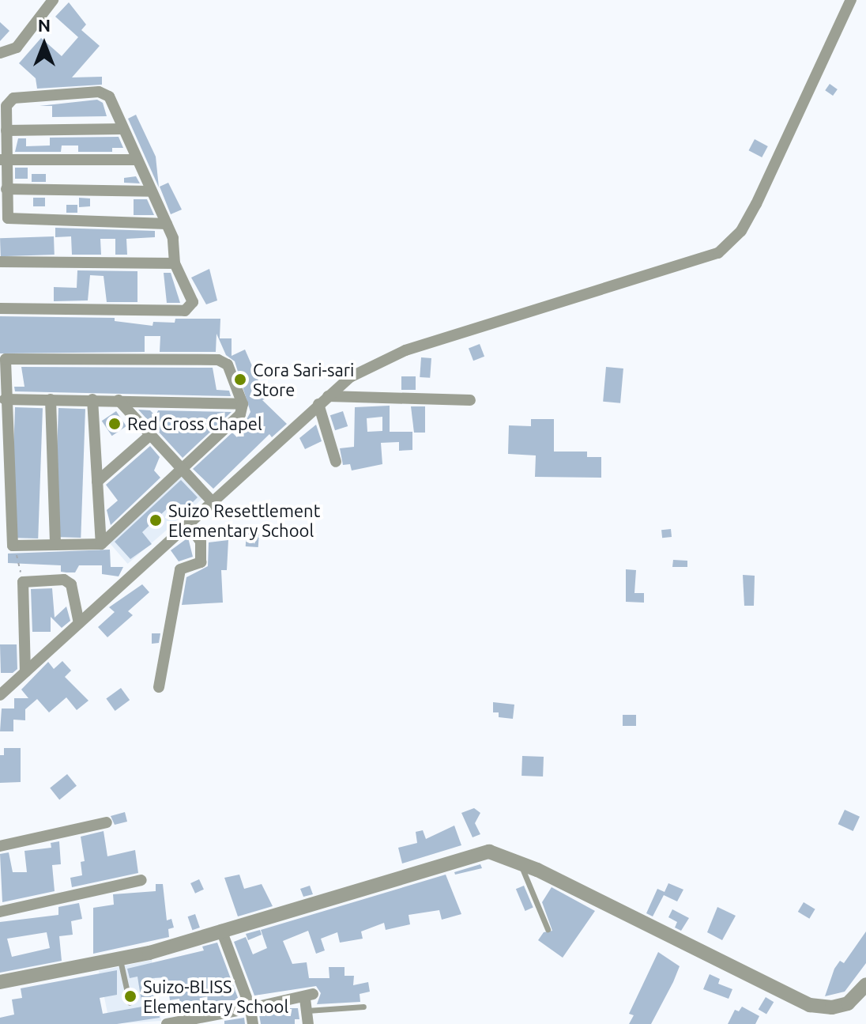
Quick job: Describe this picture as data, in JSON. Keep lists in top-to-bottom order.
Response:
{
  "places": [
    "Cora Sari-sari Store",
    "Red Cross Chapel",
    "Suizo Resettlement Elementary School",
    "Suizo-BLISS Elementary School"
  ],
  "north": "top"
}
